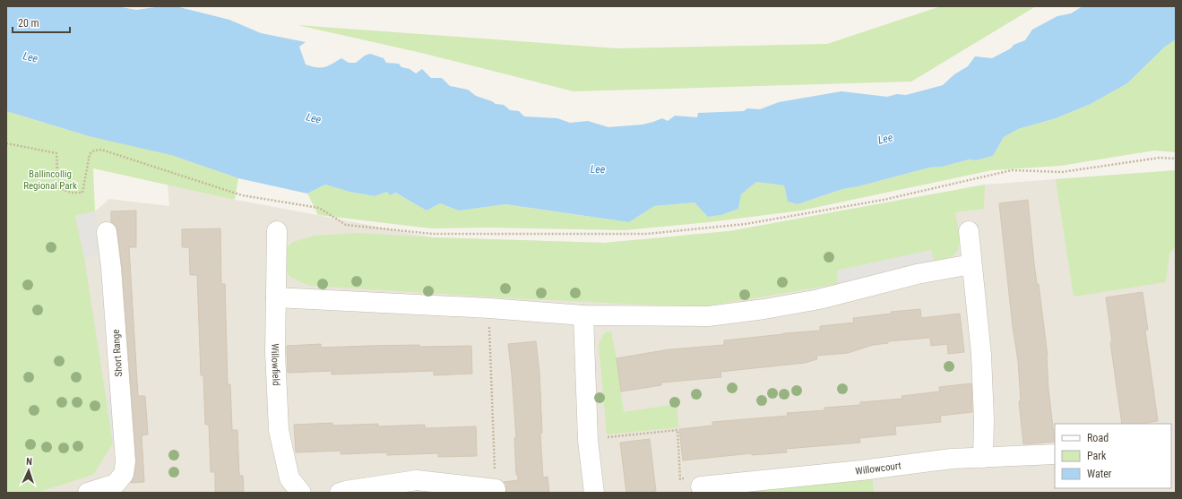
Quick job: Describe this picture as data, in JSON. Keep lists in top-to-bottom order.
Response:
{
  "streets": {
    "street": ["Short Range", "Willowfield", "Willowcourt"]
  },
  "water": ["Lee"],
  "parks": ["Ballincollig Regional Park"],
  "legend": ["Road", "Park", "Water"],
  "scale_bar": "20 m",
  "north": "top"
}
